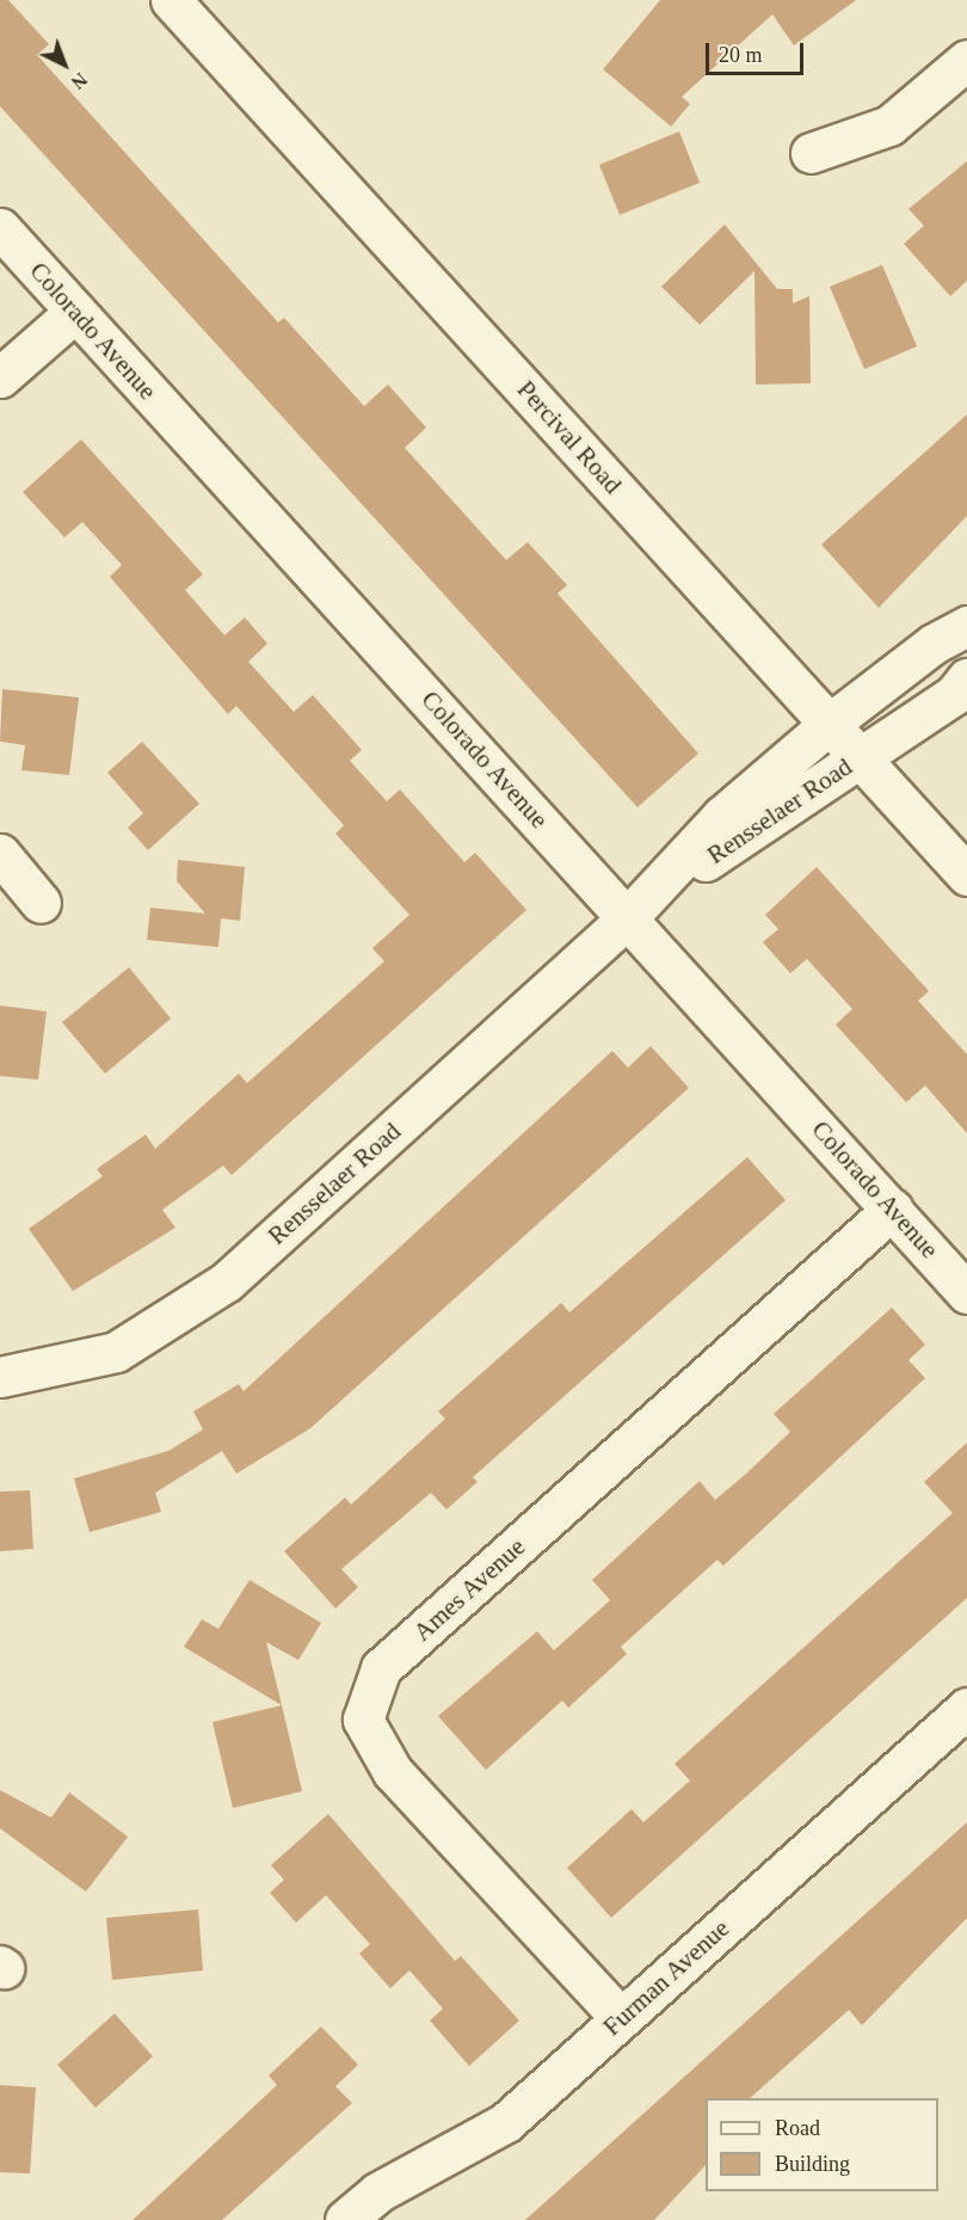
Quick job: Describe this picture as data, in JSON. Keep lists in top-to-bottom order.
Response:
{
  "streets": {
    "street": [
      "Colorado Avenue",
      "Percival Road",
      "Rensselaer Road",
      "Ames Avenue",
      "Furman Avenue"
    ]
  },
  "crossings": [
    ["Colorado Avenue", "Rensselaer Road"],
    ["Colorado Avenue", "Ames Avenue"],
    ["Percival Road", "Rensselaer Road"],
    ["Ames Avenue", "Furman Avenue"]
  ],
  "legend": ["Road", "Building"],
  "scale_bar": "20 m",
  "north": "bottom right"
}
